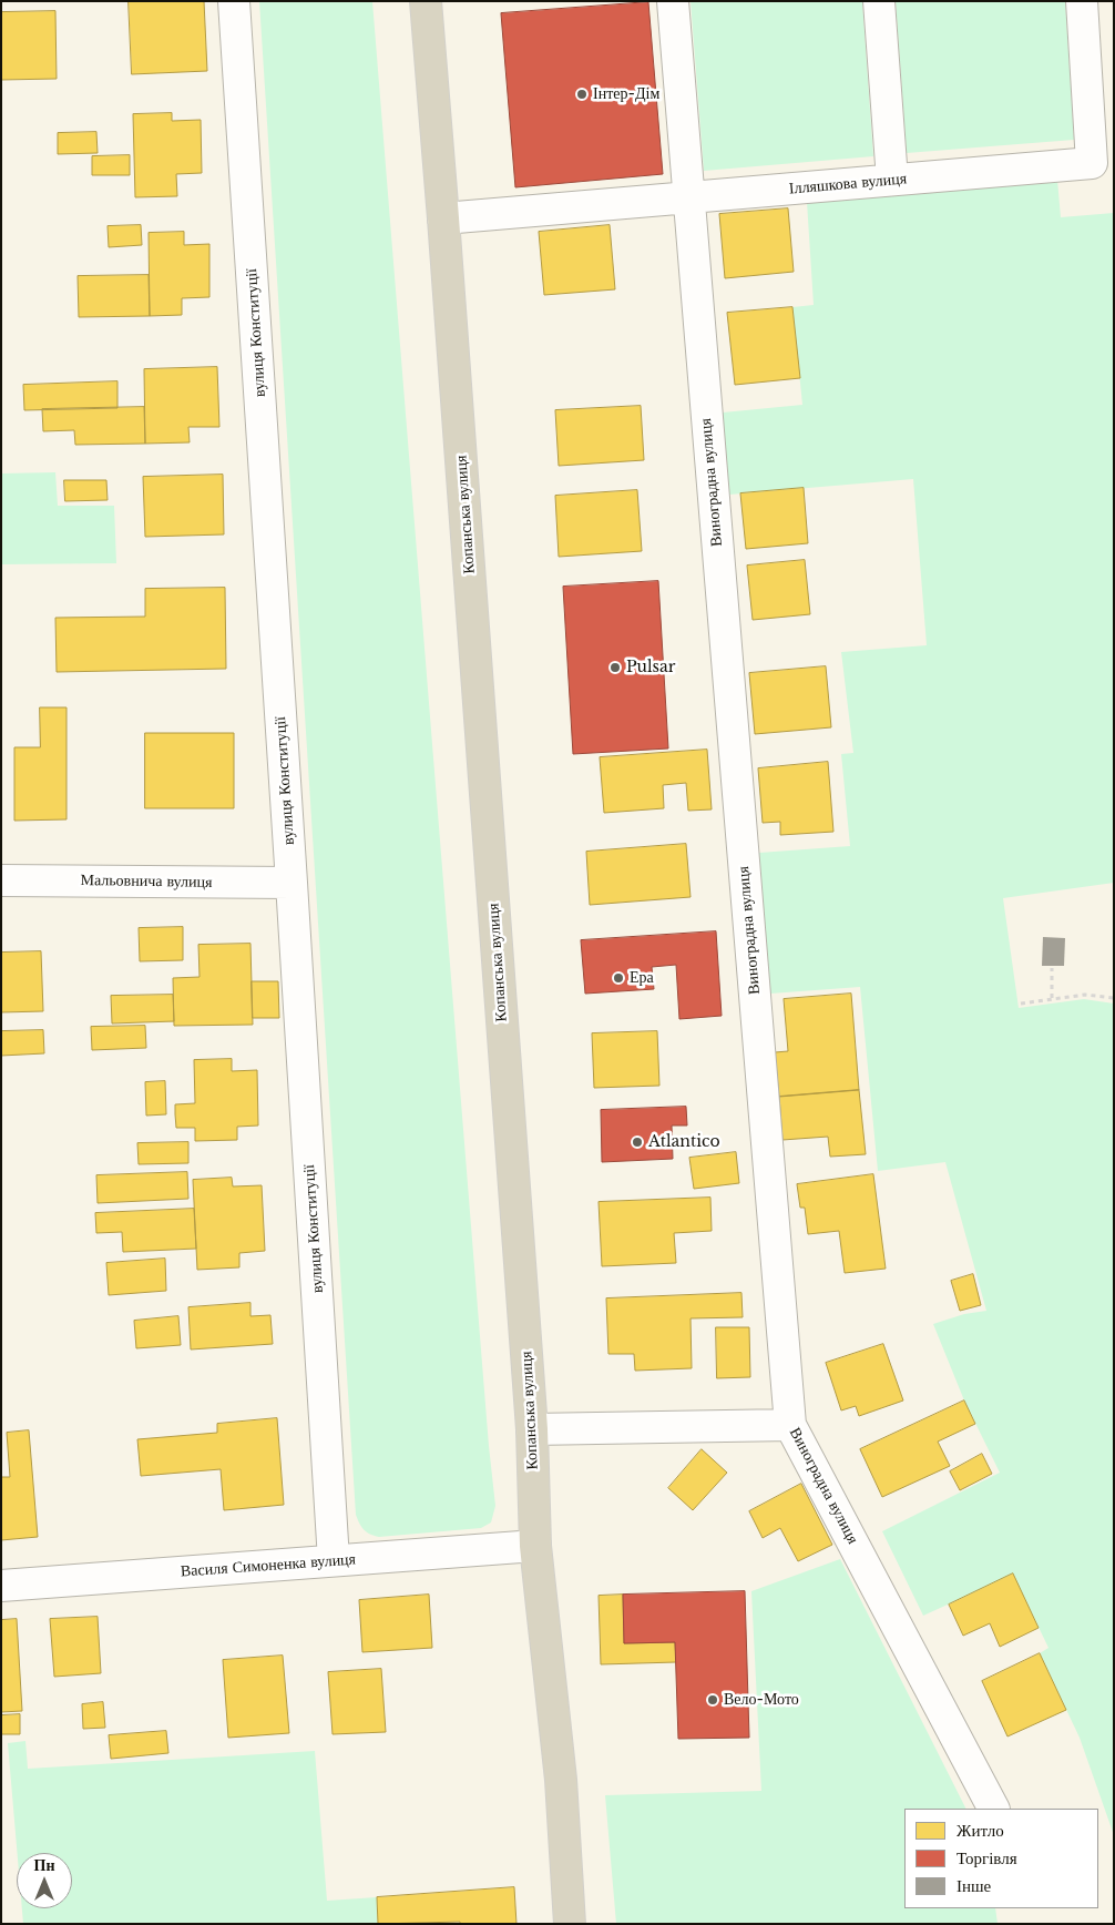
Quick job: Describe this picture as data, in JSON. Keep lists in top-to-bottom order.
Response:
{
  "streets": {
    "highway": ["Копанська вулиця"],
    "street": [
      "Ілляшкова вулиця",
      "вулиця Конституції",
      "Виноградна вулиця",
      "Мальовнича вулиця",
      "Василя Симоненка вулиця"
    ]
  },
  "crossings": [
    ["Ілляшкова вулиця", "Виноградна вулиця"],
    ["Ілляшкова вулиця", "Копанська вулиця"],
    ["вулиця Конституції", "Мальовнича вулиця"],
    ["вулиця Конституції", "Василя Симоненка вулиця"],
    ["Копанська вулиця", "Василя Симоненка вулиця"]
  ],
  "places": [
    "Інтер-Дім",
    "Pulsar",
    "Ера",
    "Atlantico",
    "Вело-Мото"
  ],
  "legend": ["Житло", "Торгівля", "Інше"],
  "north": "top"
}
